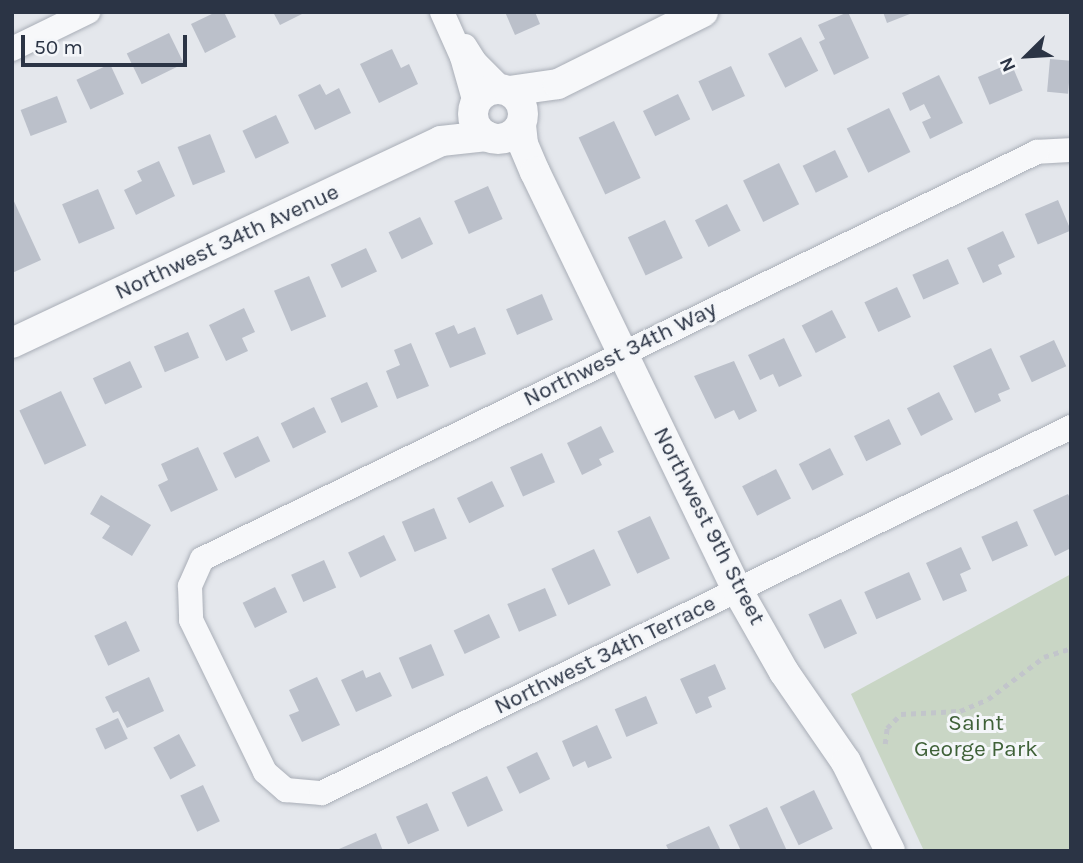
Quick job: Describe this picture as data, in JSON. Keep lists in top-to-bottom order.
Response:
{
  "streets": {
    "street": [
      "Northwest 34th Avenue",
      "Northwest 34th Way",
      "Northwest 9th Street",
      "Northwest 34th Terrace"
    ]
  },
  "crossings": [
    ["Northwest 34th Avenue", "Northwest 9th Street"],
    ["Northwest 34th Way", "Northwest 9th Street"],
    ["Northwest 34th Way", "Northwest 34th Terrace"],
    ["Northwest 9th Street", "Northwest 34th Terrace"]
  ],
  "parks": ["Saint George Park"],
  "scale_bar": "50 m",
  "north": "bottom left"
}
